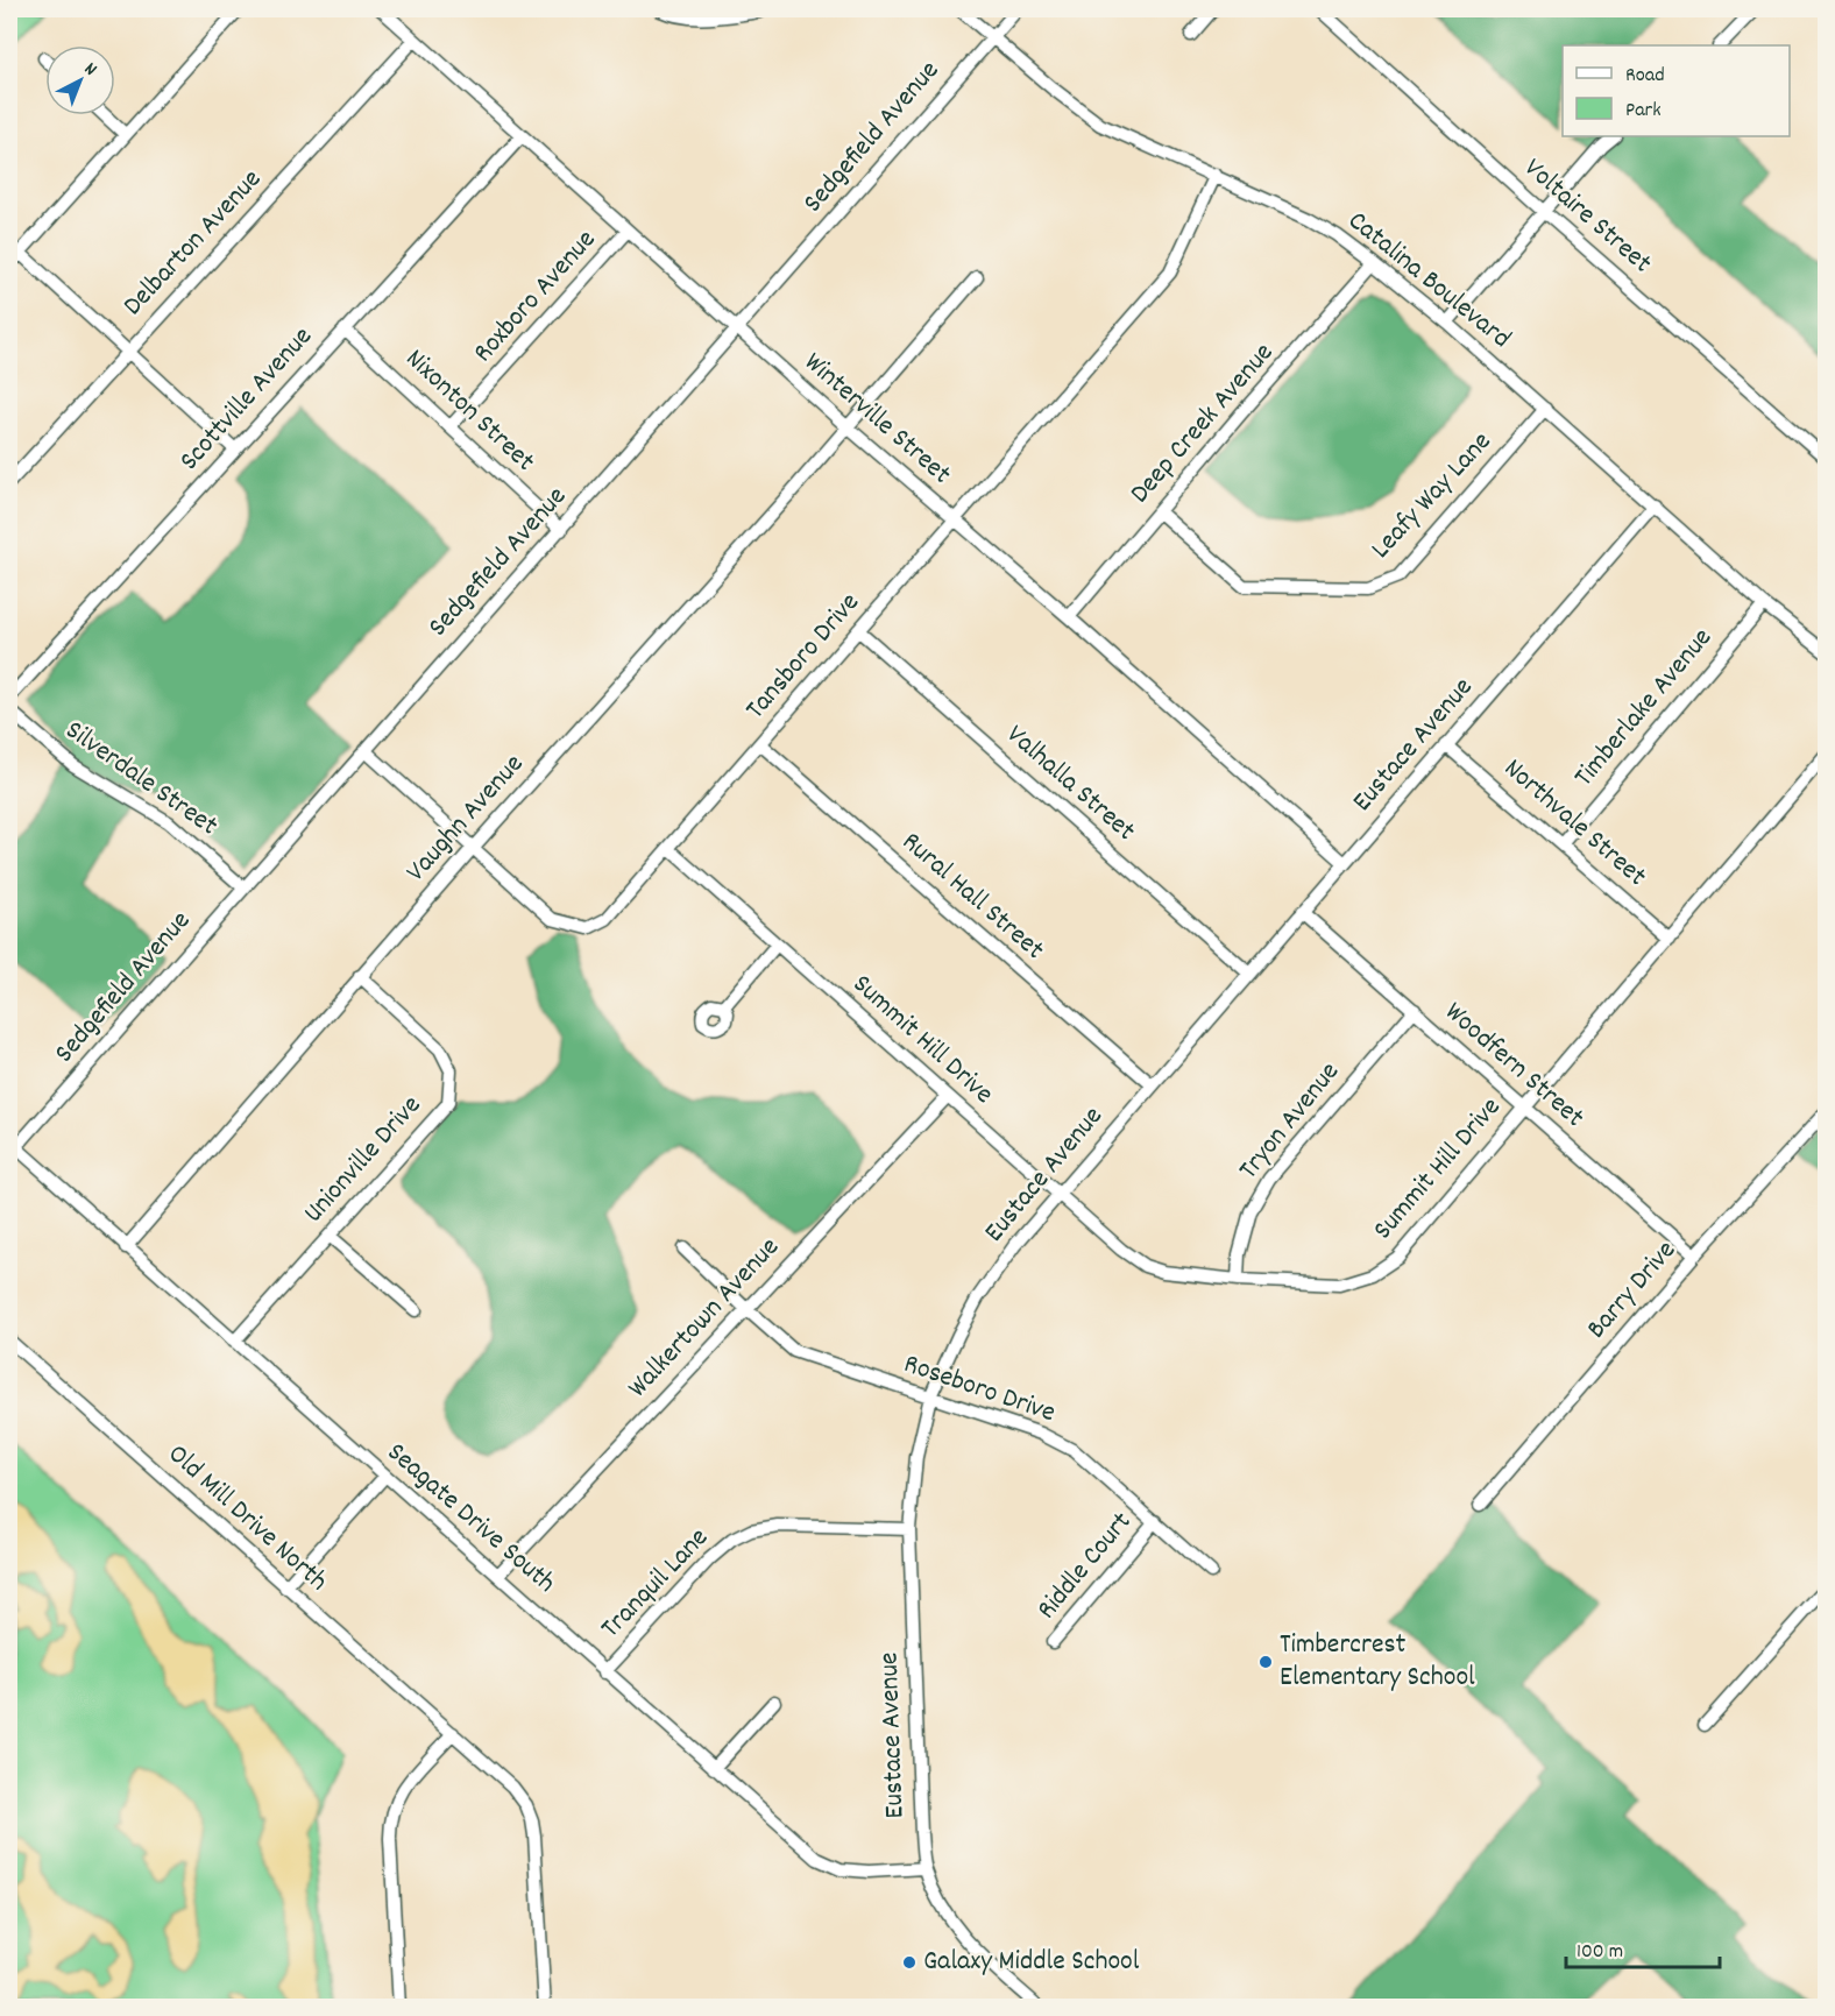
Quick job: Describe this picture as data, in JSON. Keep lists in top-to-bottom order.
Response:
{
  "streets": {
    "street": [
      "Sedgefield Avenue",
      "Voltaire Street",
      "Delbarton Avenue",
      "Catalina Boulevard",
      "Roxboro Avenue",
      "Scottville Avenue",
      "Nixonton Street",
      "Winterville Street",
      "Deep Creek Avenue",
      "Leafy Way Lane",
      "Tansboro Drive",
      "Timberlake Avenue",
      "Eustace Avenue",
      "Silverdale Street",
      "Valhalla Street",
      "Vaughn Avenue",
      "Northvale Street",
      "Rural Hall Street",
      "Summit Hill Drive",
      "Woodfern Street",
      "Tryon Avenue",
      "Unionville Drive",
      "Barry Drive",
      "Walkertown Avenue",
      "Roseboro Drive",
      "Old Mill Drive North",
      "Seagate Drive South",
      "Riddle Court",
      "Tranquil Lane"
    ]
  },
  "crossings": [
    ["Sedgefield Avenue", "Catalina Boulevard"],
    ["Sedgefield Avenue", "Nixonton Street"],
    ["Sedgefield Avenue", "Winterville Street"],
    ["Sedgefield Avenue", "Tansboro Drive"],
    ["Sedgefield Avenue", "Silverdale Street"],
    ["Sedgefield Avenue", "Seagate Drive South"],
    ["Delbarton Avenue", "Winterville Street"],
    ["Catalina Boulevard", "Deep Creek Avenue"],
    ["Catalina Boulevard", "Leafy Way Lane"],
    ["Catalina Boulevard", "Tansboro Drive"],
    ["Catalina Boulevard", "Timberlake Avenue"],
    ["Catalina Boulevard", "Eustace Avenue"],
    ["Roxboro Avenue", "Nixonton Street"],
    ["Roxboro Avenue", "Winterville Street"],
    ["Scottville Avenue", "Nixonton Street"],
    ["Scottville Avenue", "Winterville Street"],
    ["Winterville Street", "Deep Creek Avenue"],
    ["Winterville Street", "Tansboro Drive"],
    ["Winterville Street", "Eustace Avenue"],
    ["Winterville Street", "Vaughn Avenue"],
    ["Deep Creek Avenue", "Leafy Way Lane"],
    ["Tansboro Drive", "Valhalla Street"],
    ["Tansboro Drive", "Vaughn Avenue"],
    ["Tansboro Drive", "Rural Hall Street"],
    ["Tansboro Drive", "Summit Hill Drive"],
    ["Timberlake Avenue", "Northvale Street"],
    ["Eustace Avenue", "Valhalla Street"],
    ["Eustace Avenue", "Northvale Street"],
    ["Eustace Avenue", "Rural Hall Street"],
    ["Eustace Avenue", "Summit Hill Drive"],
    ["Eustace Avenue", "Woodfern Street"],
    ["Eustace Avenue", "Roseboro Drive"],
    ["Eustace Avenue", "Seagate Drive South"],
    ["Eustace Avenue", "Tranquil Lane"],
    ["Vaughn Avenue", "Unionville Drive"],
    ["Vaughn Avenue", "Seagate Drive South"],
    ["Northvale Street", "Summit Hill Drive"],
    ["Summit Hill Drive", "Woodfern Street"],
    ["Summit Hill Drive", "Tryon Avenue"],
    ["Summit Hill Drive", "Walkertown Avenue"],
    ["Woodfern Street", "Tryon Avenue"],
    ["Woodfern Street", "Barry Drive"],
    ["Unionville Drive", "Seagate Drive South"],
    ["Walkertown Avenue", "Roseboro Drive"],
    ["Walkertown Avenue", "Seagate Drive South"],
    ["Roseboro Drive", "Riddle Court"],
    ["Seagate Drive South", "Tranquil Lane"]
  ],
  "places": ["Timbercrest Elementary School", "Galaxy Middle School"],
  "legend": ["Road", "Park"],
  "scale_bar": "100 m",
  "north": "top right"
}
